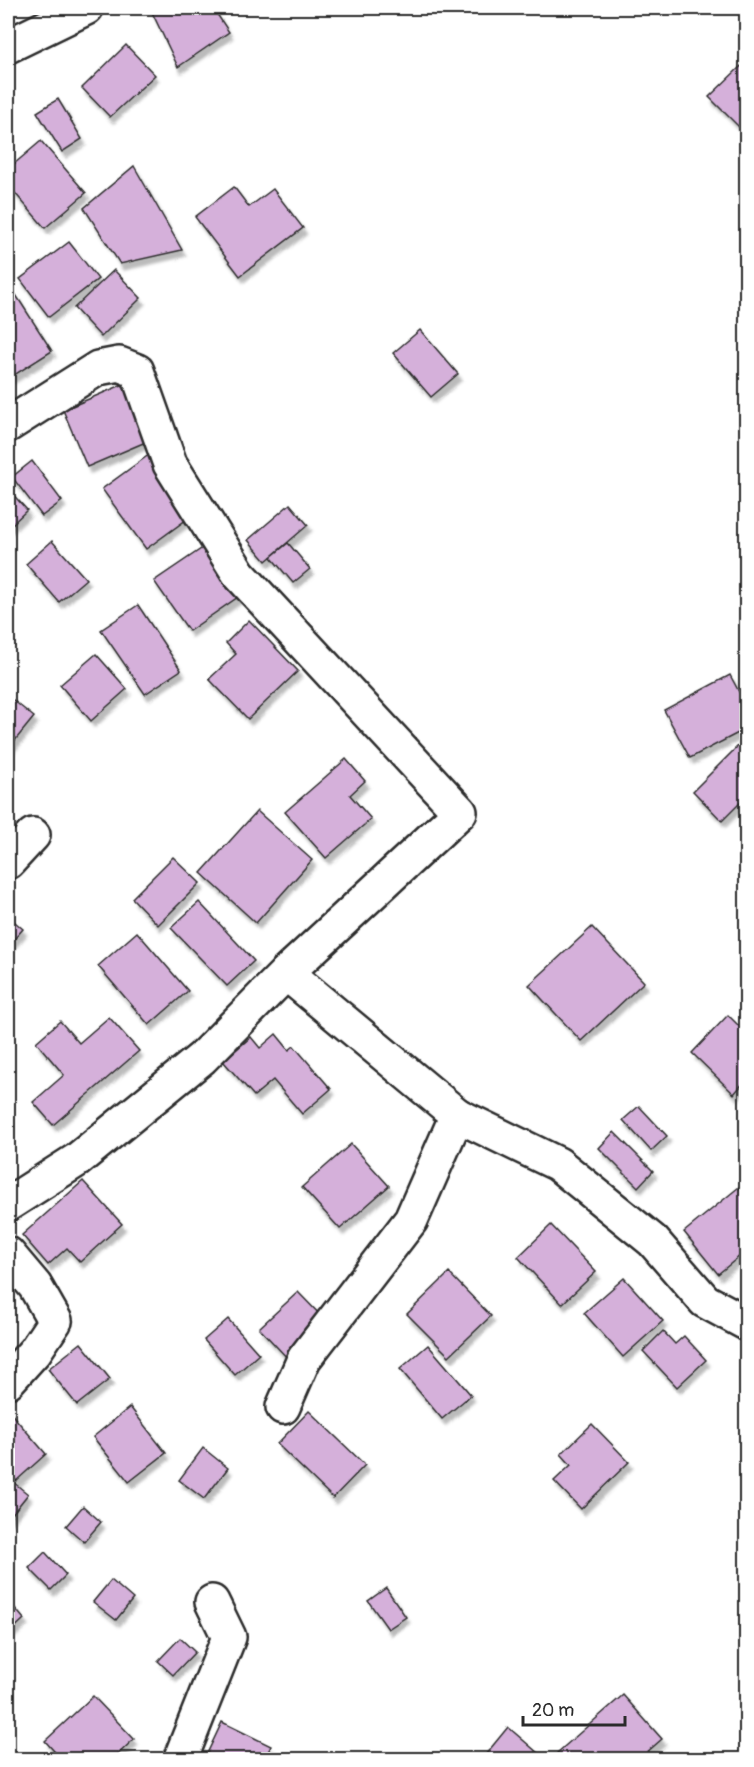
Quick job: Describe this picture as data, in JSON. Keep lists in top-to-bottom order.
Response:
{
  "scale_bar": "20 m"
}
